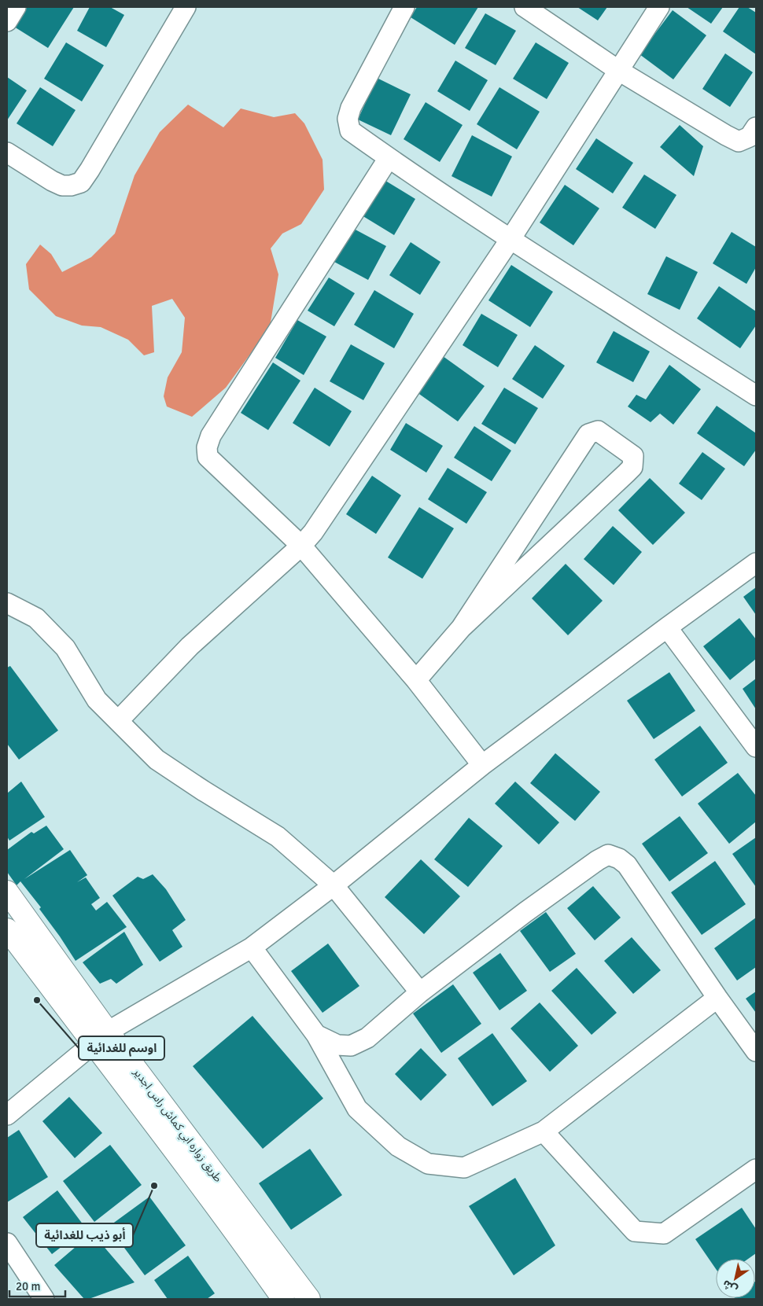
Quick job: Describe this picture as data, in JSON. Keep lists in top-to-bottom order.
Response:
{
  "streets": {
    "main road": ["طريق زواره ابي كماش راس اجدير"]
  },
  "places": ["اوسم للغدائية", "أبو ذيب للغدائية"],
  "scale_bar": "20 m",
  "north": "bottom left"
}
